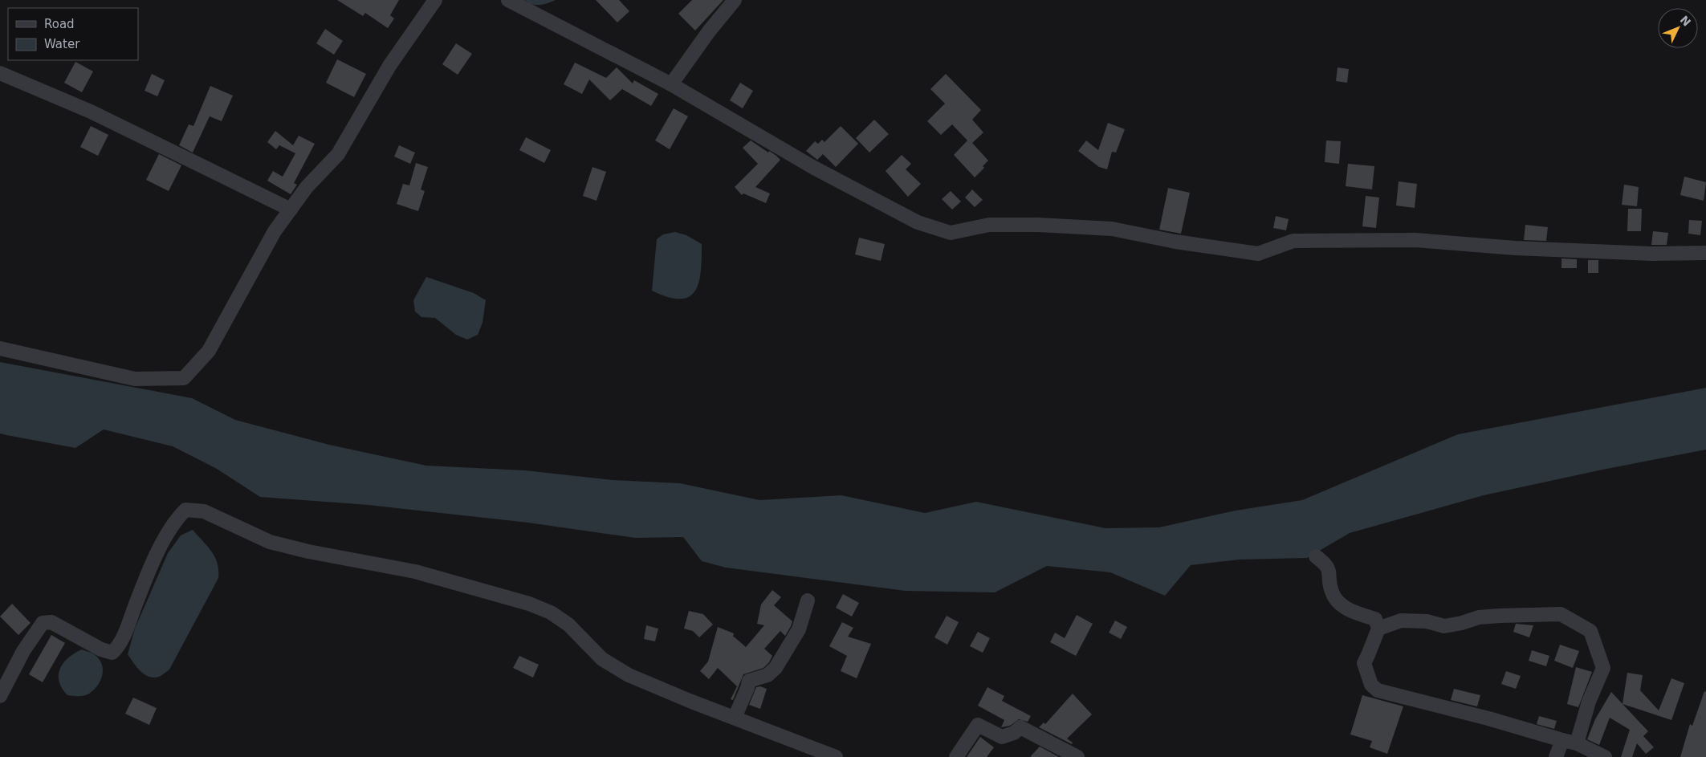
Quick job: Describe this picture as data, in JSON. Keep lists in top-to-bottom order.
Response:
{
  "legend": ["Road", "Water"],
  "north": "top right"
}
